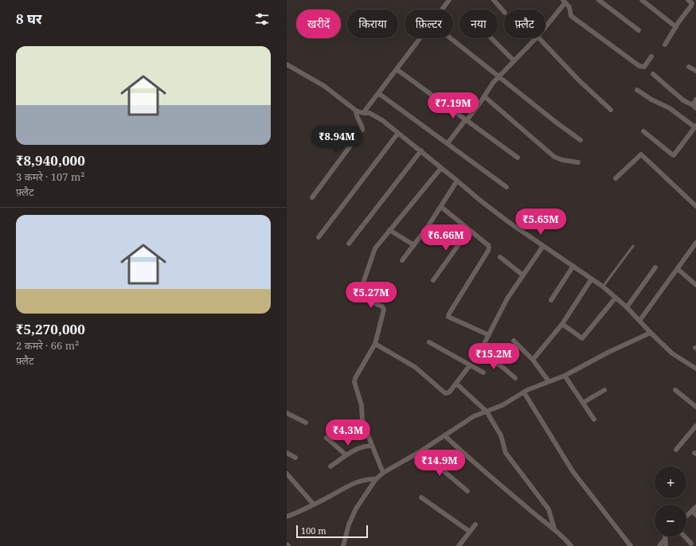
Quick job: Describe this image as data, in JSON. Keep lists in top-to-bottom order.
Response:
{
  "scale_bar": "100 m",
  "page": {
    "heading": "8 घर",
    "chip": [
      "खरीदें",
      "किराया",
      "फ़िल्टर",
      "नया",
      "फ़्लैट"
    ],
    "list": [
      {
        "name": "₹8,940,000",
        "note": "3 कमरे · 107 m² · फ़्लैट"
      },
      {
        "name": "₹5,270,000",
        "note": "2 कमरे · 66 m² · फ़्लैट"
      }
    ],
    "price": [
      "₹7.19M",
      "₹8.94M",
      "₹5.65M",
      "₹6.66M",
      "₹5.27M",
      "₹15.2M",
      "₹4.3M",
      "₹14.9M"
    ],
    "map_buttons": ["+", "−"],
    "scale": "100 m"
  }
}
